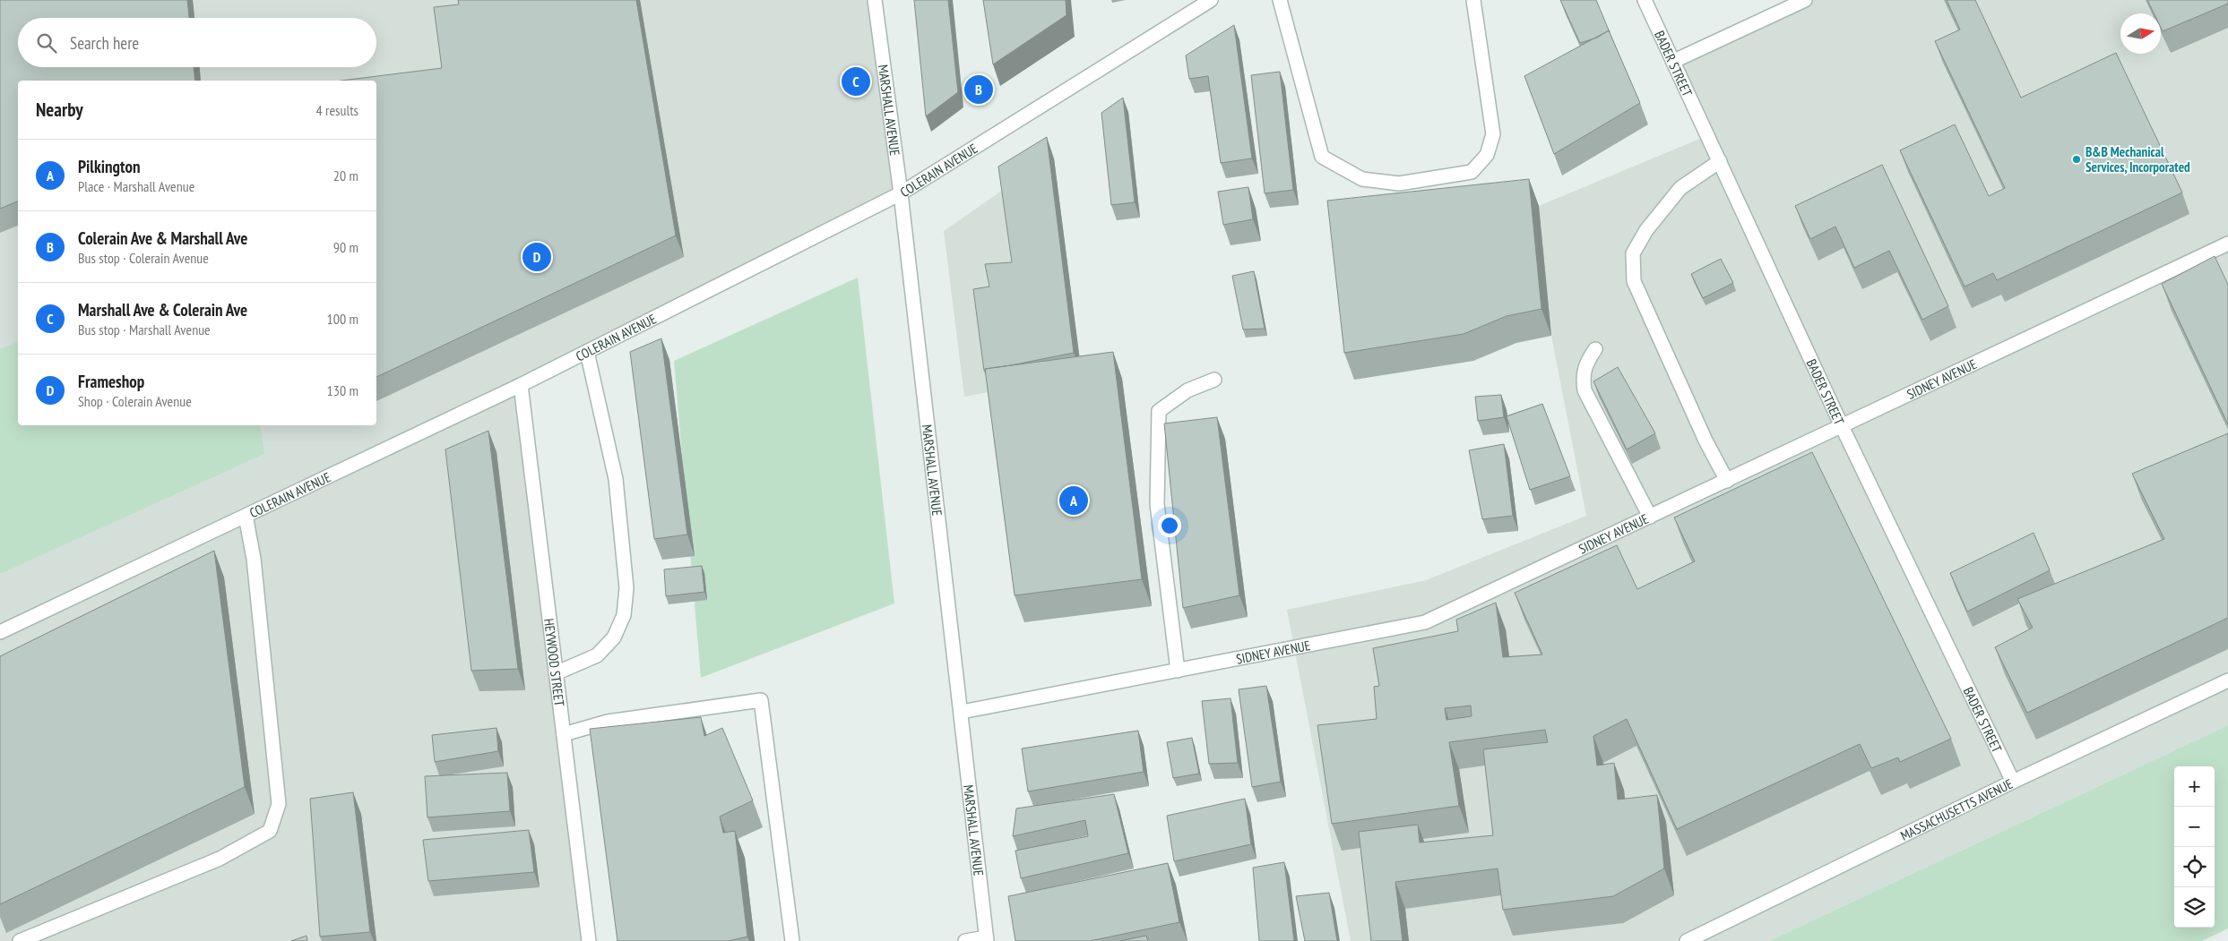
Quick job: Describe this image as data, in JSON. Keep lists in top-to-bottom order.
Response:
{
  "streets": {
    "street": [
      "BADER STREET",
      "MARSHALL AVENUE",
      "COLERAIN AVENUE",
      "SIDNEY AVENUE",
      "HEYWOOD STREET",
      "MASSACHUSETTS AVENUE"
    ]
  },
  "crossings": [
    ["BADER STREET", "SIDNEY AVENUE"],
    ["BADER STREET", "MASSACHUSETTS AVENUE"],
    ["MARSHALL AVENUE", "COLERAIN AVENUE"],
    ["MARSHALL AVENUE", "SIDNEY AVENUE"],
    ["COLERAIN AVENUE", "HEYWOOD STREET"]
  ],
  "places": ["B&B Mechanical Services, Incorporated"],
  "north": "right",
  "page": {
    "search": "Search here",
    "pins": [
      "C",
      "B",
      "D",
      "A"
    ],
    "heading": ["Nearby", "4 results"],
    "list": [
      {
        "mark": "A",
        "name": "Pilkington",
        "note": "Place · Marshall Avenue",
        "value": "20 m"
      },
      {
        "mark": "B",
        "name": "Colerain Ave & Marshall Ave",
        "note": "Bus stop · Colerain Avenue",
        "value": "90 m"
      },
      {
        "mark": "C",
        "name": "Marshall Ave & Colerain Ave",
        "note": "Bus stop · Marshall Avenue",
        "value": "100 m"
      },
      {
        "mark": "D",
        "name": "Frameshop",
        "note": "Shop · Colerain Avenue",
        "value": "130 m"
      }
    ],
    "map_buttons": ["+", "−"]
  }
}
